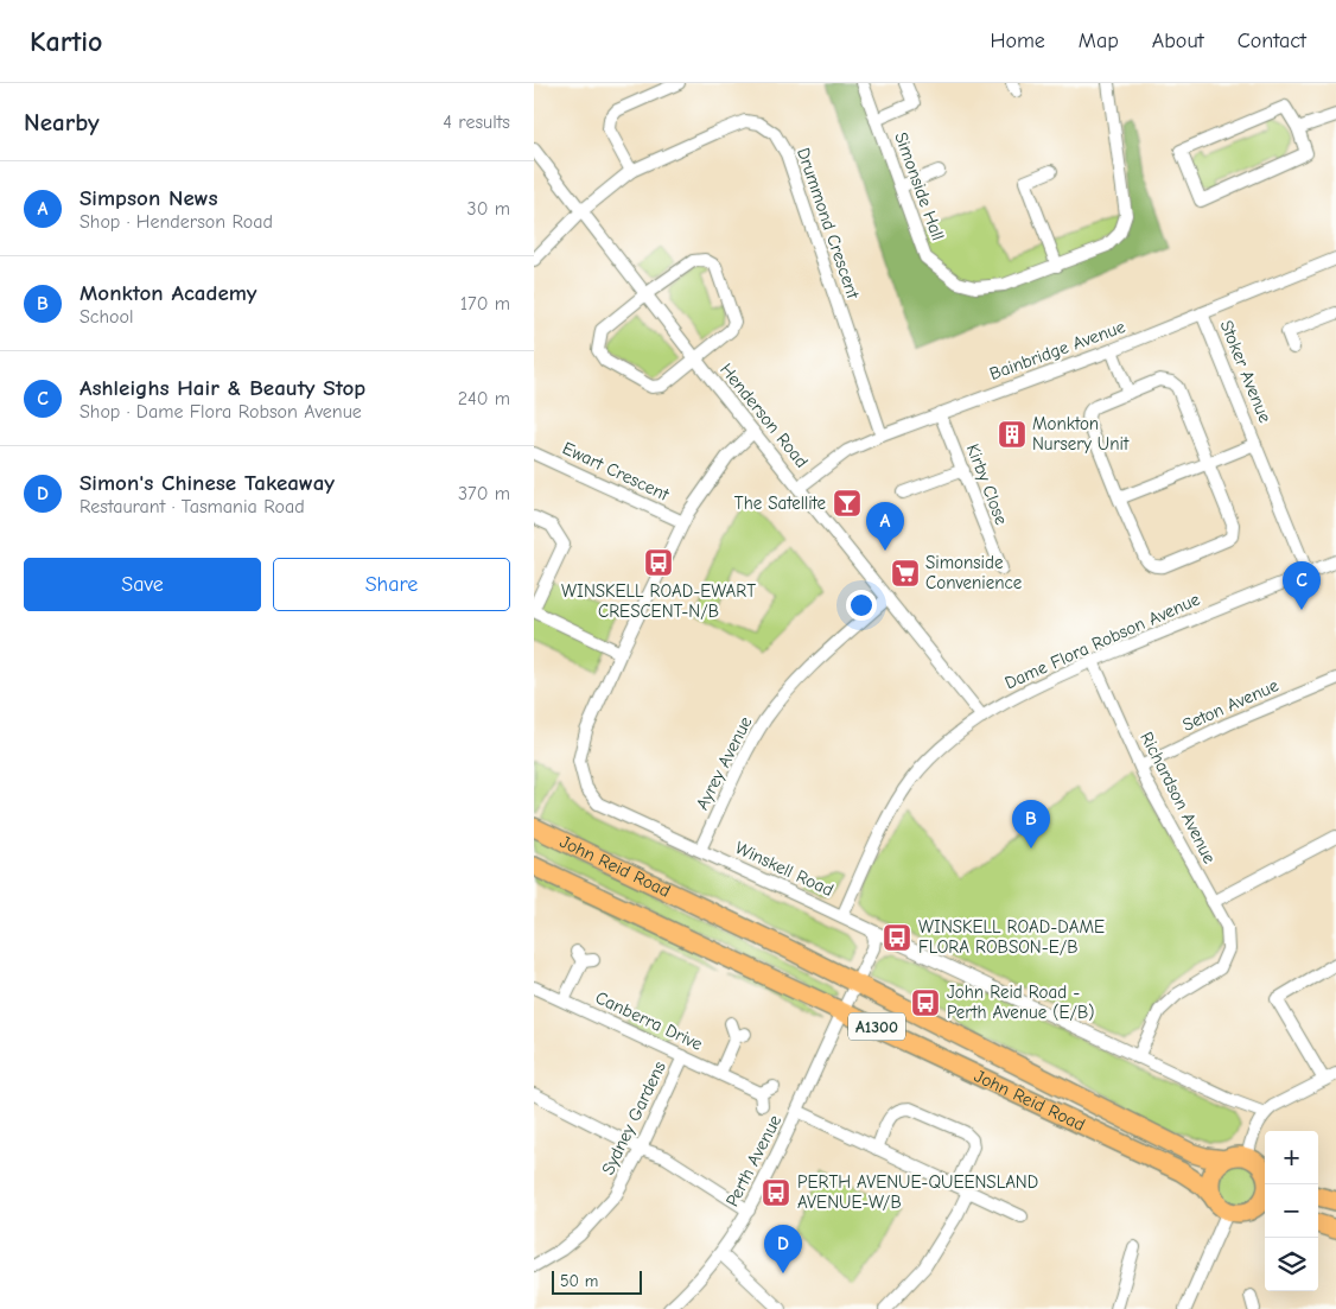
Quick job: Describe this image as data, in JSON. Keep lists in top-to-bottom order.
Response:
{
  "streets": {
    "highway": ["John Reid Road", "A1300"],
    "street": [
      "Simonside Hall",
      "Drummond Crescent",
      "Bainbridge Avenue",
      "Stoker Avenue",
      "Henderson Road",
      "Ewart Crescent",
      "Kirby Close",
      "Dame Flora Robson Avenue",
      "Seton Avenue",
      "Ayrey Avenue",
      "Richardson Avenue",
      "Winskell Road",
      "Canberra Drive",
      "Sydney Gardens",
      "Perth Avenue"
    ]
  },
  "crossings": [
    ["Drummond Crescent", "Bainbridge Avenue"],
    ["Drummond Crescent", "Henderson Road"],
    ["Bainbridge Avenue", "Stoker Avenue"],
    ["Bainbridge Avenue", "Henderson Road"],
    ["Bainbridge Avenue", "Kirby Close"],
    ["Stoker Avenue", "Dame Flora Robson Avenue"],
    ["Henderson Road", "Dame Flora Robson Avenue"],
    ["Henderson Road", "Ayrey Avenue"],
    ["Henderson Road", "Winskell Road"],
    ["Ewart Crescent", "Winskell Road"],
    ["Dame Flora Robson Avenue", "Richardson Avenue"],
    ["Dame Flora Robson Avenue", "Winskell Road"],
    ["Seton Avenue", "Richardson Avenue"],
    ["Ayrey Avenue", "Winskell Road"],
    ["Richardson Avenue", "Winskell Road"],
    ["John Reid Road", "A1300"],
    ["John Reid Road", "Perth Avenue"],
    ["Canberra Drive", "Sydney Gardens"],
    ["A1300", "Perth Avenue"]
  ],
  "places": {
    "building": ["Monkton Nursery Unit"],
    "bar": ["The Satellite"],
    "bus stop": [
      "WINSKELL ROAD-EWART CRESCENT-N/B",
      "WINSKELL ROAD-DAME FLORA ROBSON-E/B",
      "John Reid Road - Perth Avenue (E/B)",
      "PERTH AVENUE-QUEENSLAND AVENUE-W/B"
    ],
    "supermarket": ["Simonside Convenience"]
  },
  "scale_bar": "50 m",
  "page": {
    "header": "Kartio",
    "nav": [
      "Home",
      "Map",
      "About",
      "Contact"
    ],
    "heading": ["Nearby", "4 results"],
    "list": [
      {
        "mark": "A",
        "name": "Simpson News",
        "note": "Shop · Henderson Road",
        "value": "30 m"
      },
      {
        "mark": "B",
        "name": "Monkton Academy",
        "note": "School",
        "value": "170 m"
      },
      {
        "mark": "C",
        "name": "Ashleighs Hair & Beauty Stop",
        "note": "Shop · Dame Flora Robson Avenue",
        "value": "240 m"
      },
      {
        "mark": "D",
        "name": "Simon's Chinese Takeaway",
        "note": "Restaurant · Tasmania Road",
        "value": "370 m"
      }
    ],
    "pins": [
      "A",
      "C",
      "B",
      "D"
    ],
    "buttons": ["Save", "Share"],
    "map_buttons": ["+", "−"],
    "scale": "50 m"
  }
}
